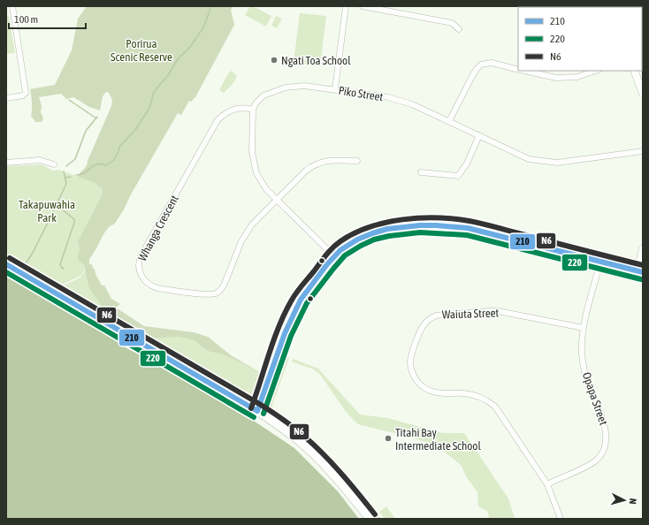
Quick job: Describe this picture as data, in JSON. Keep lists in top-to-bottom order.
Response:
{
  "streets": {
    "street": [
      "Piko Street",
      "Whanga Crescent",
      "Waiuta Street",
      "Opapa Street"
    ]
  },
  "crossings": [
    ["Piko Street", "Whanga Crescent"],
    ["Waiuta Street", "Opapa Street"]
  ],
  "parks": ["Porirua Scenic Reserve", "Takapuwahia Park"],
  "places": ["Ngati Toa School", "Titahi Bay Intermediate School"],
  "lines": ["transit line N6", "transit line 210", "transit line 220"],
  "legend": ["210", "220", "N6"],
  "scale_bar": "100 m",
  "north": "right"
}
